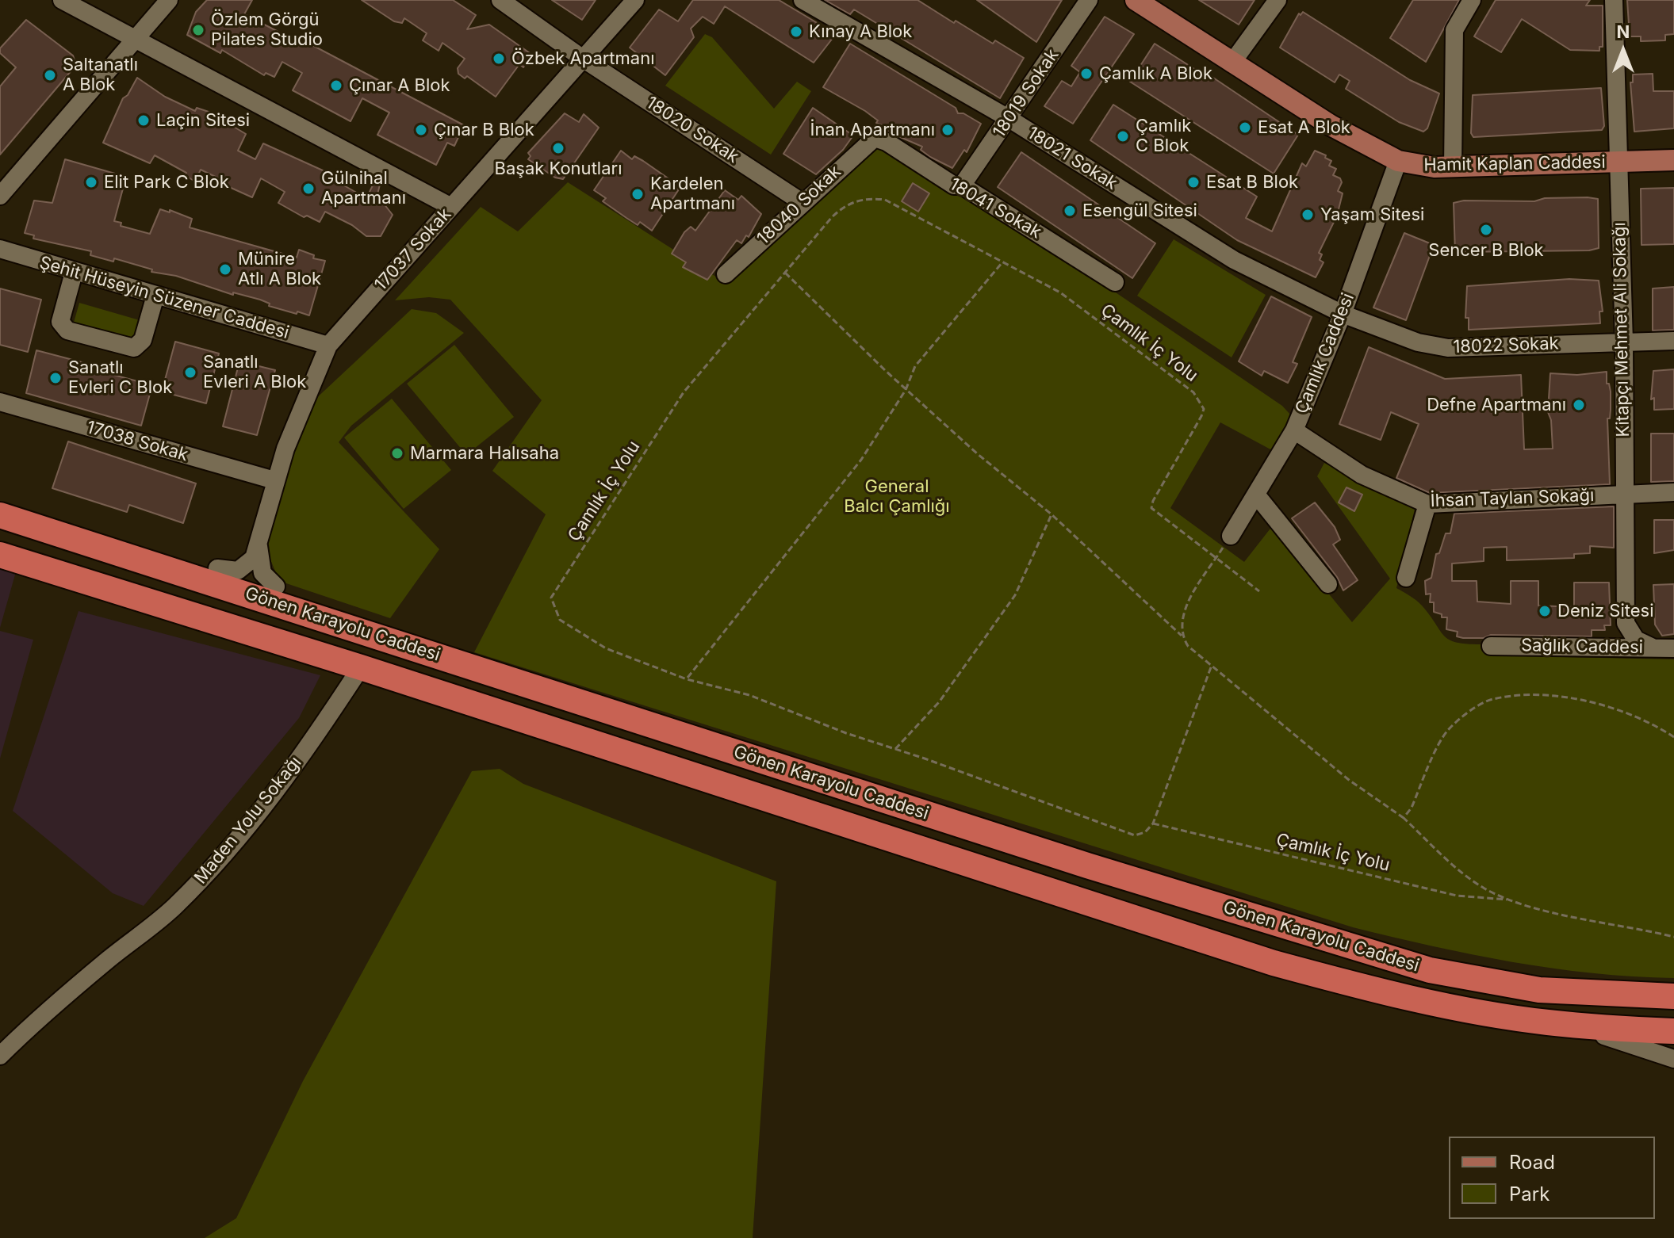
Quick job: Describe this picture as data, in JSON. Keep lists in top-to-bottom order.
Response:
{
  "streets": {
    "highway": ["Gönen Karayolu Caddesi"],
    "main road": ["Hamit Kaplan Caddesi"],
    "street": [
      "18019 Sokak",
      "18020 Sokak",
      "18021 Sokak",
      "18040 Sokak",
      "18041 Sokak",
      "17037 Sokak",
      "Şehit Hüseyin Süzener Caddesi",
      "Kitapçı Mehmet Ali Sokağı",
      "18022 Sokak",
      "Çamlık Caddesi",
      "17038 Sokak",
      "İhsan Taylan Sokağı",
      "Sağlık Caddesi",
      "Maden Yolu Sokağı"
    ],
    "path": ["Çamlık İç Yolu"]
  },
  "crossings": [
    ["18019 Sokak", "18021 Sokak"],
    ["18019 Sokak", "18041 Sokak"],
    ["18020 Sokak", "18040 Sokak"],
    ["18020 Sokak", "17037 Sokak"],
    ["18021 Sokak", "18022 Sokak"],
    ["18021 Sokak", "Çamlık Caddesi"],
    ["Hamit Kaplan Caddesi", "Kitapçı Mehmet Ali Sokağı"],
    ["Hamit Kaplan Caddesi", "Çamlık Caddesi"],
    ["18040 Sokak", "18041 Sokak"],
    ["17037 Sokak", "Şehit Hüseyin Süzener Caddesi"],
    ["17037 Sokak", "17038 Sokak"],
    ["Kitapçı Mehmet Ali Sokağı", "18022 Sokak"],
    ["Kitapçı Mehmet Ali Sokağı", "İhsan Taylan Sokağı"],
    ["Kitapçı Mehmet Ali Sokağı", "Sağlık Caddesi"],
    ["18022 Sokak", "Çamlık Caddesi"],
    ["Çamlık Caddesi", "İhsan Taylan Sokağı"],
    ["Gönen Karayolu Caddesi", "Maden Yolu Sokağı"]
  ],
  "parks": ["General Balcı Çamlığı"],
  "places": [
    "Özlem Görgü Pilates Studio",
    "Kınay A Blok",
    "Özbek Apartmanı",
    "Çamlık A Blok",
    "Saltanatlı A Blok",
    "Çınar A Blok",
    "Laçin Sitesi",
    "Esat A Blok",
    "Çınar B Blok",
    "İnan Apartmanı",
    "Çamlık C Blok",
    "Başak Konutları",
    "Elit Park C Blok",
    "Esat B Blok",
    "Gülnihal Apartmanı",
    "Kardelen Apartmanı",
    "Esengül Sitesi",
    "Yaşam Sitesi",
    "Sencer B Blok",
    "Münire Atlı A Blok",
    "Sanatlı Evleri A Blok",
    "Sanatlı Evleri C Blok",
    "Defne Apartmanı",
    "Marmara Halısaha",
    "Deniz Sitesi"
  ],
  "legend": ["Road", "Park"],
  "north": "top"
}
